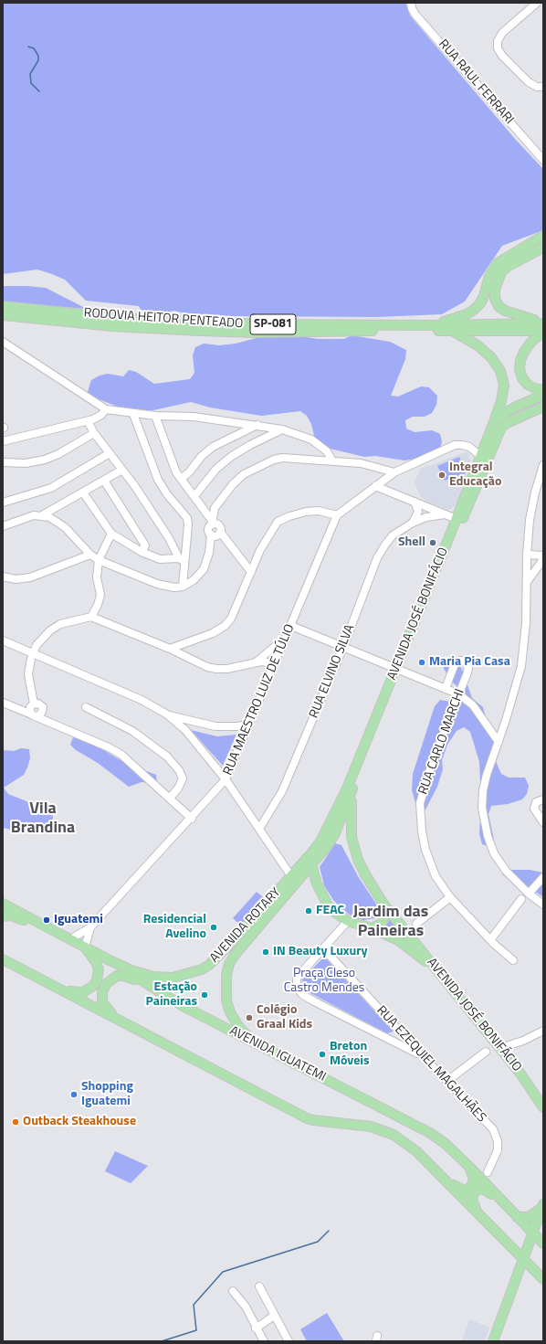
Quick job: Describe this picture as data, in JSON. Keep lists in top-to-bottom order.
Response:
{
  "streets": {
    "main road": [
      "RODOVIA HEITOR PENTEADO",
      "SP-081",
      "AVENIDA JOSÉ BONIFÁCIO",
      "AVENIDA ROTARY",
      "AVENIDA IGUATEMI"
    ],
    "street": [
      "RUA RAUL FERRARI",
      "RUA ELVINO SILVA",
      "RUA MAESTRO LUIZ DE TÚLIO",
      "RUA CARLO MARCHI",
      "RUA EZEQUIEL MAGALHÃES"
    ]
  },
  "crossings": [
    ["RODOVIA HEITOR PENTEADO", "AVENIDA JOSÉ BONIFÁCIO"],
    ["AVENIDA JOSÉ BONIFÁCIO", "AVENIDA ROTARY"],
    ["AVENIDA ROTARY", "AVENIDA IGUATEMI"]
  ],
  "districts": ["Vila Brandina", "Jardim das Paineiras"],
  "parks": ["Praça Cleso Castro Mendes"],
  "places": [
    "Integral Educação",
    "Shell",
    "Maria Pia Casa",
    "FEAC",
    "Iguatemi",
    "Residencial Avelino",
    "IN Beauty Luxury",
    "Estação Paineiras",
    "Colégio Graal Kids",
    "Breton Móveis",
    "Shopping Iguatemi",
    "Outback Steakhouse"
  ]
}
